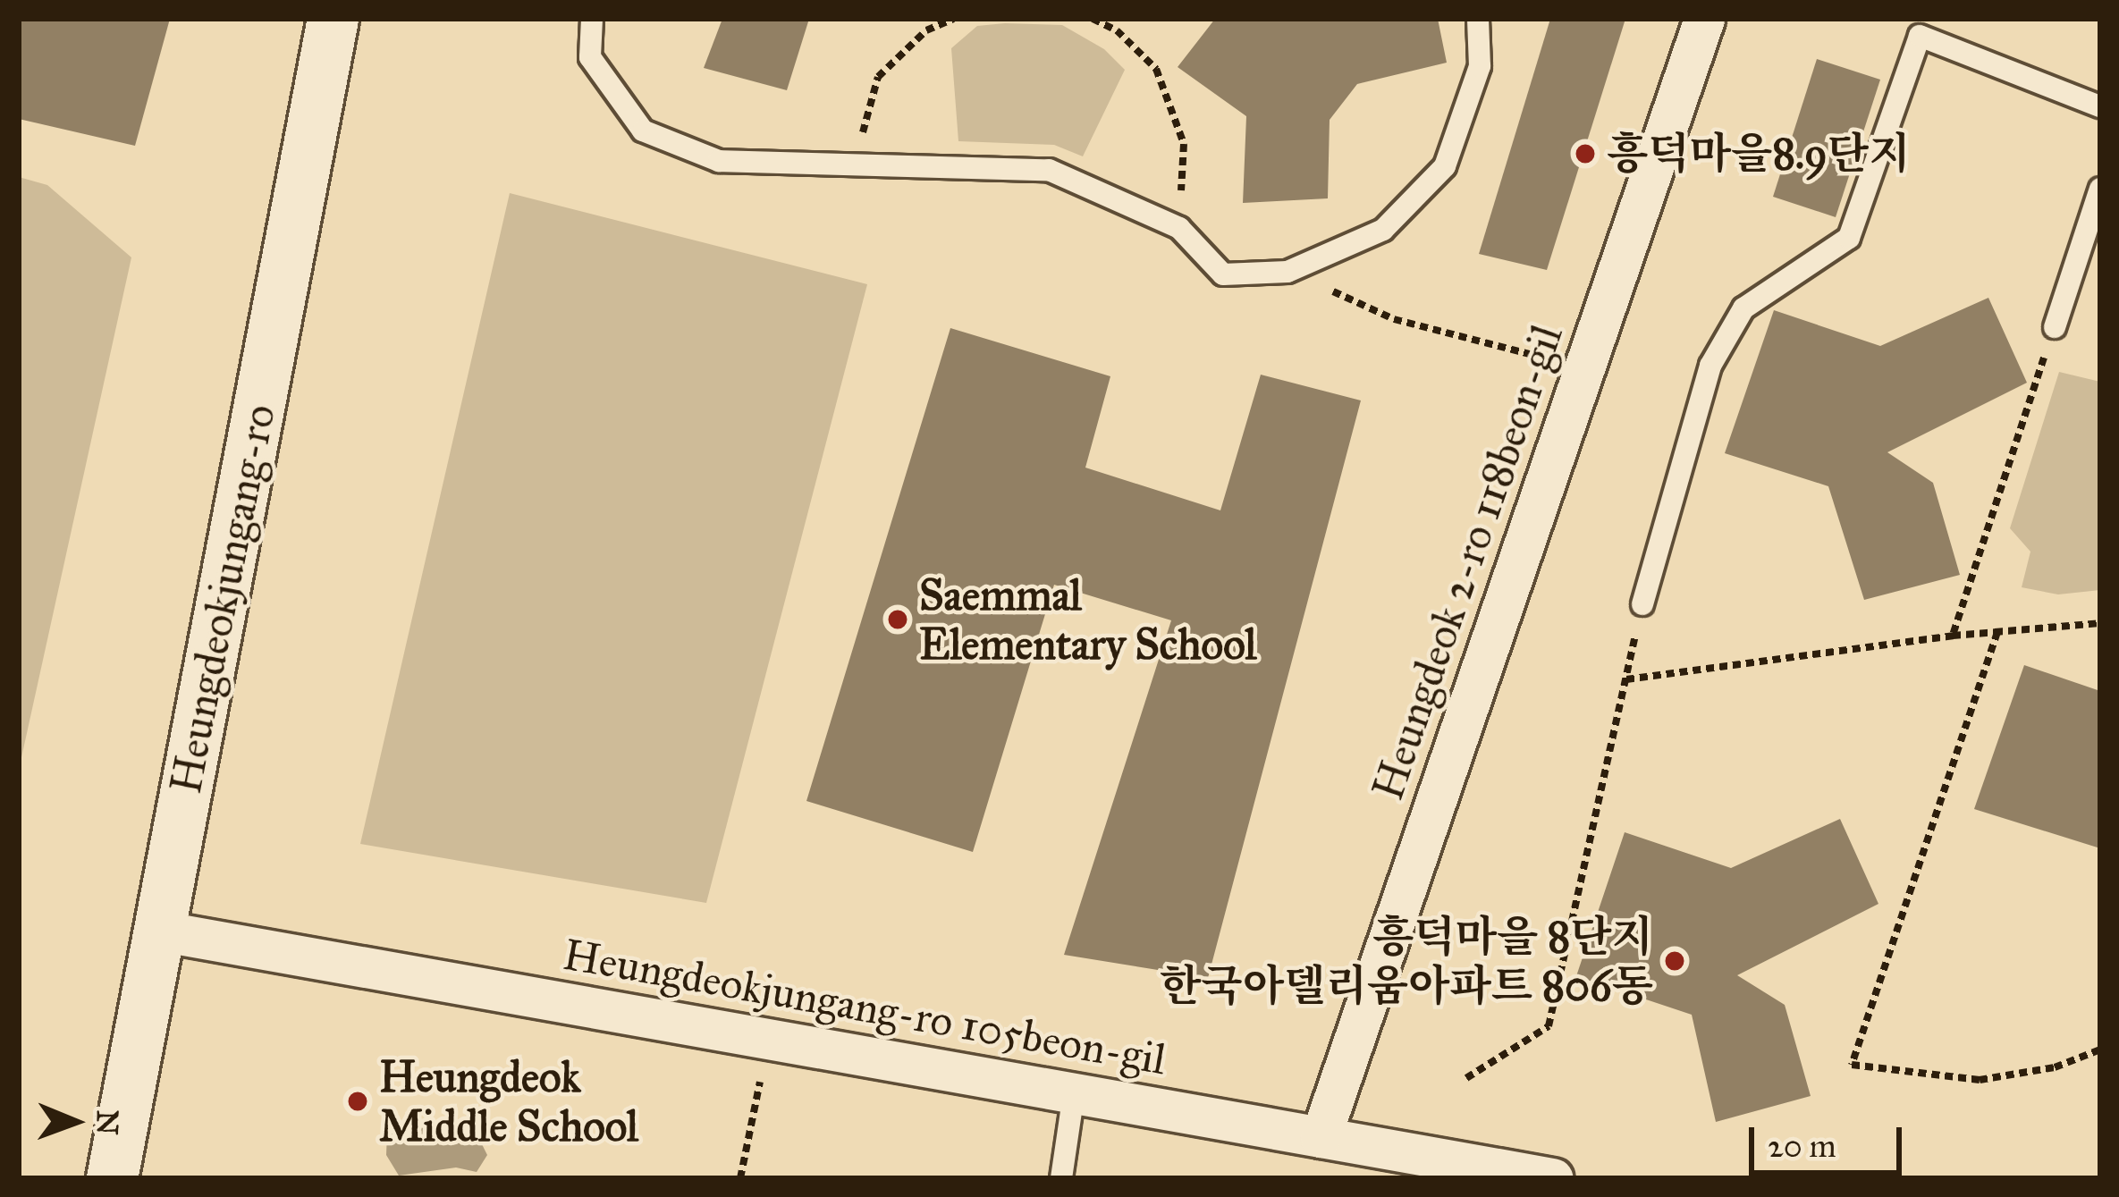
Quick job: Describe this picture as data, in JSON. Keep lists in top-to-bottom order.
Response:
{
  "streets": {
    "street": ["Heungdeok 2-ro 118beon-gil", "Heungdeokjungang-ro", "Heungdeokjungang-ro 105beon-gil"]
  },
  "crossings": [
    ["Heungdeok 2-ro 118beon-gil", "Heungdeokjungang-ro 105beon-gil"],
    ["Heungdeokjungang-ro", "Heungdeokjungang-ro 105beon-gil"]
  ],
  "places": [
    "흥덕마을8.9단지",
    "Saemmal Elementary School",
    "흥덕마을 8단지 한국아델리움아파트 806동",
    "Heungdeok Middle School"
  ],
  "scale_bar": "20 m",
  "north": "right"
}
